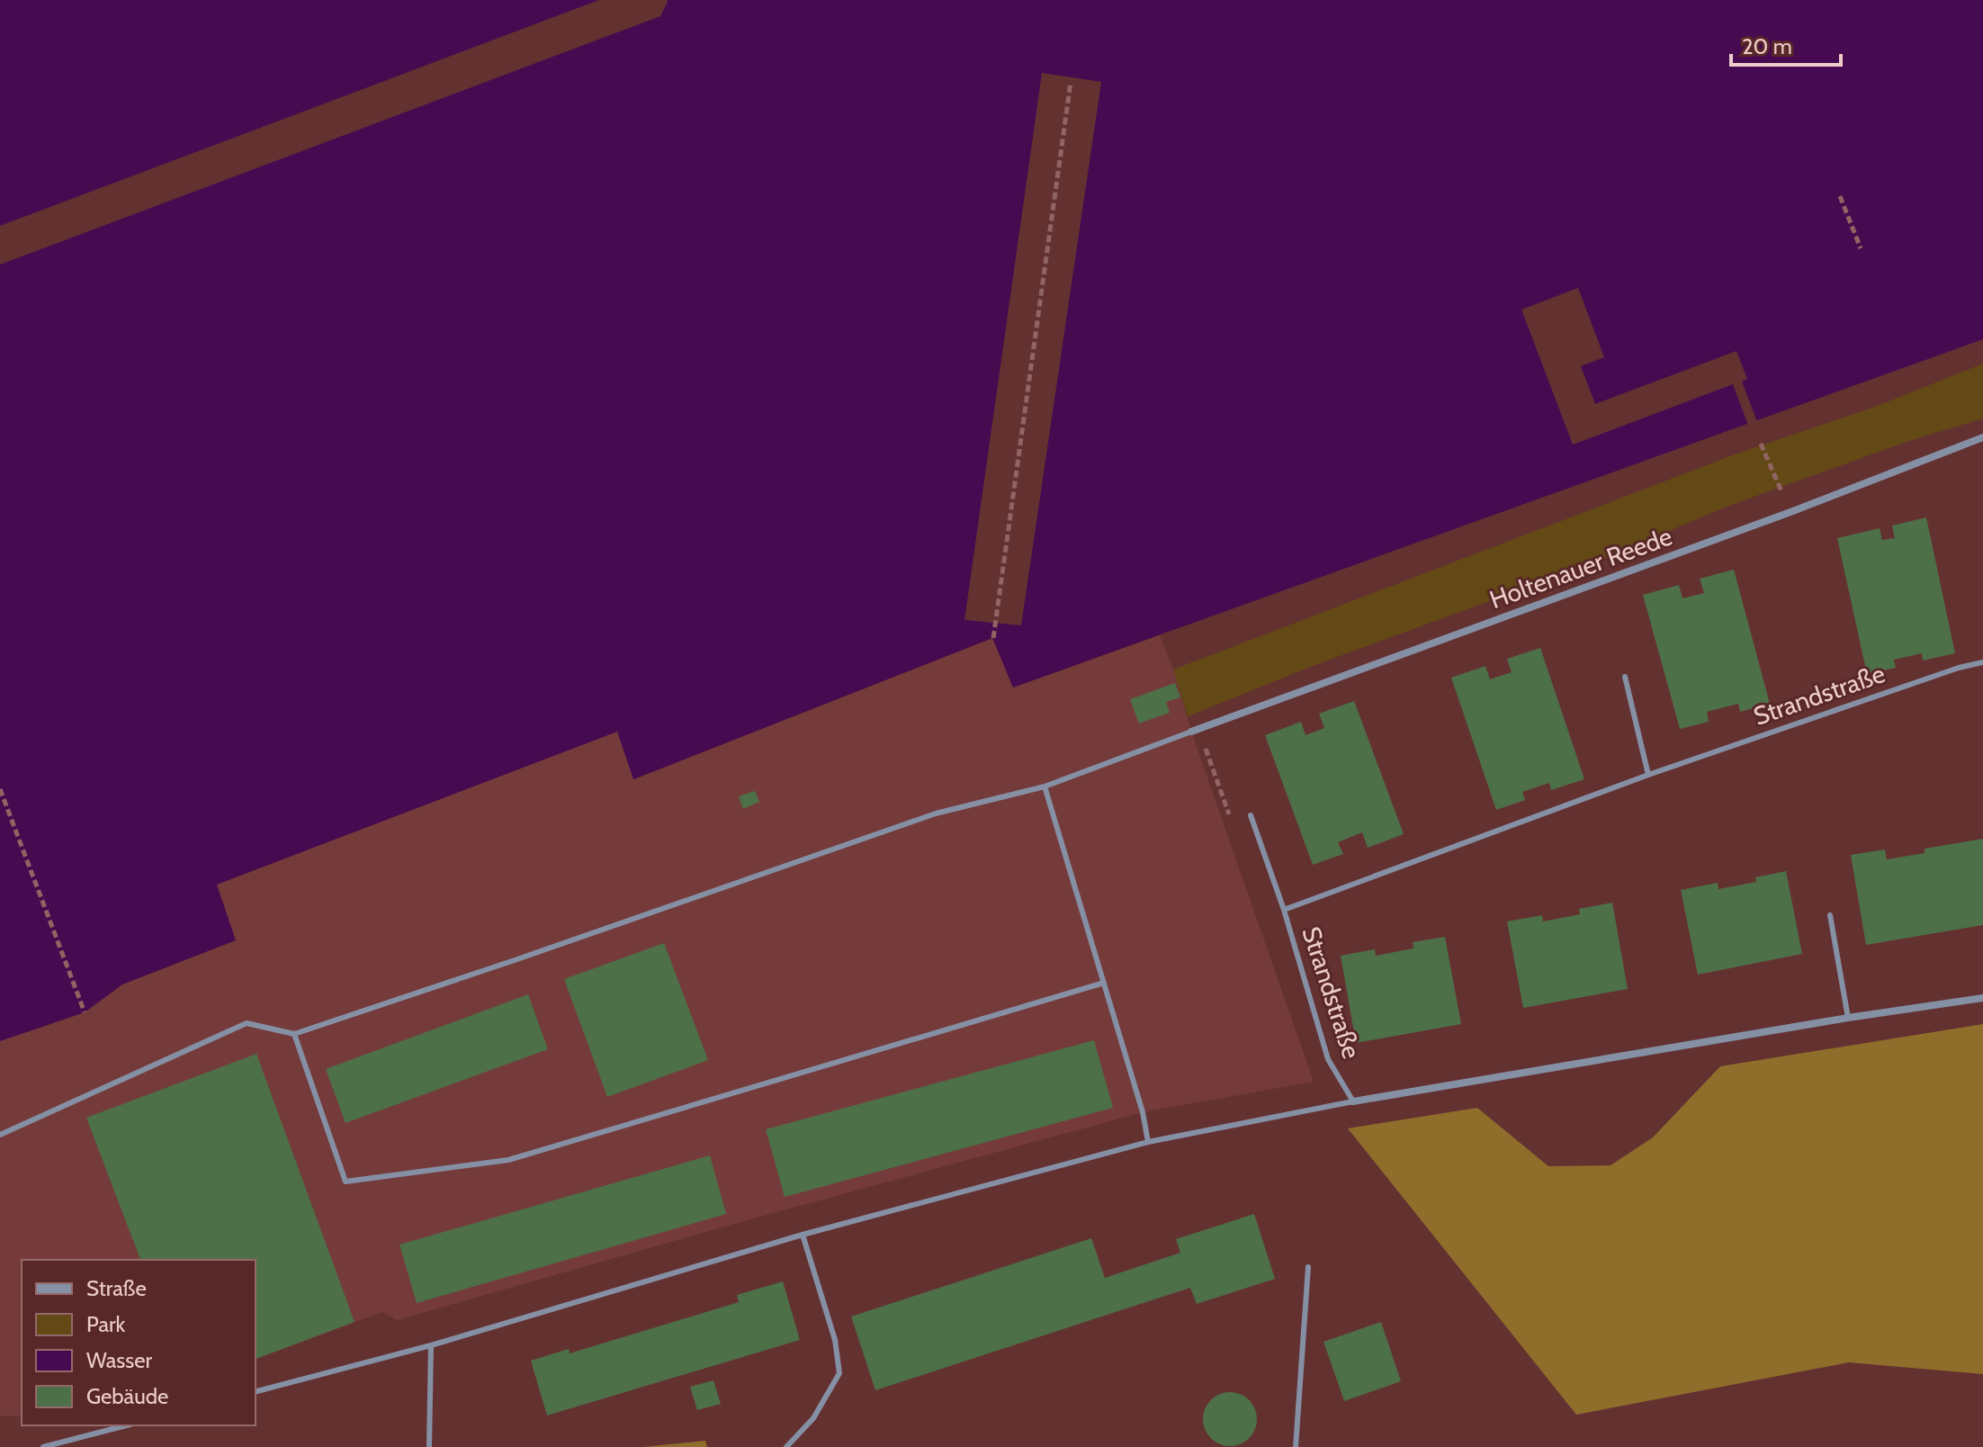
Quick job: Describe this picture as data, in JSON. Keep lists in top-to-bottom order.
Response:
{
  "streets": {
    "street": ["Holtenauer Reede"],
    "lane": ["Strandstraße"]
  },
  "legend": [
    "Straße",
    "Park",
    "Wasser",
    "Gebäude"
  ],
  "scale_bar": "20 m"
}
